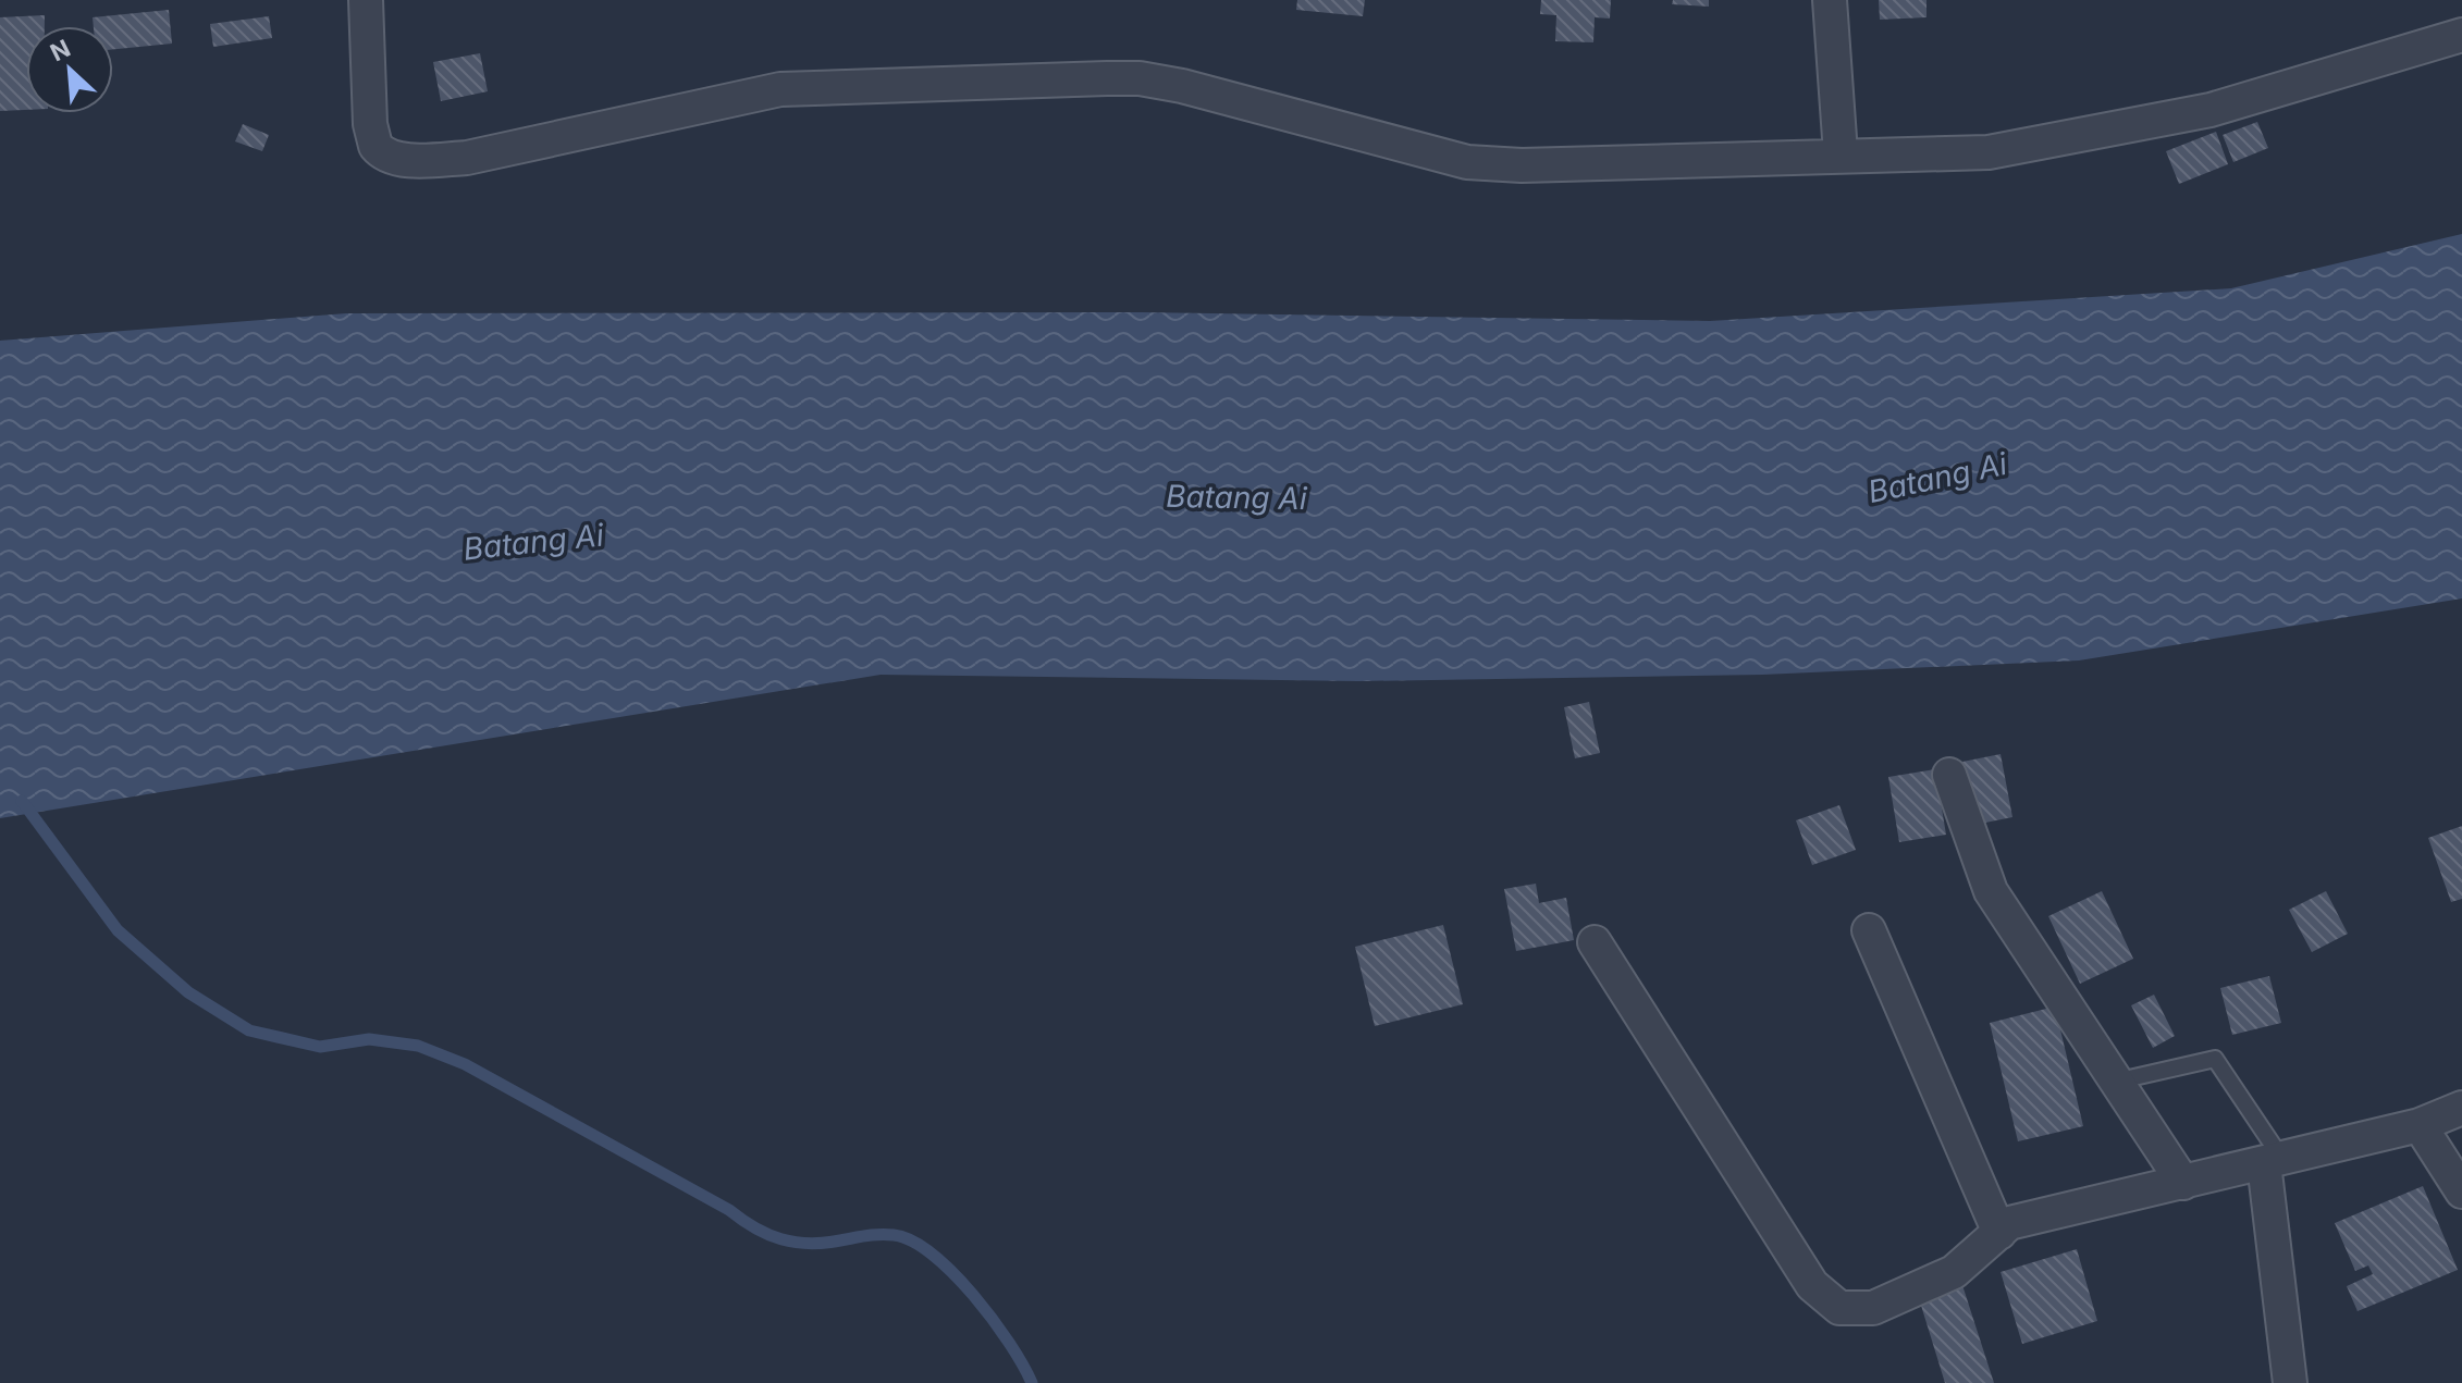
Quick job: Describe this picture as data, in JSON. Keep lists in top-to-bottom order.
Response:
{
  "water": ["Batang Ai"],
  "north": "top left"
}
